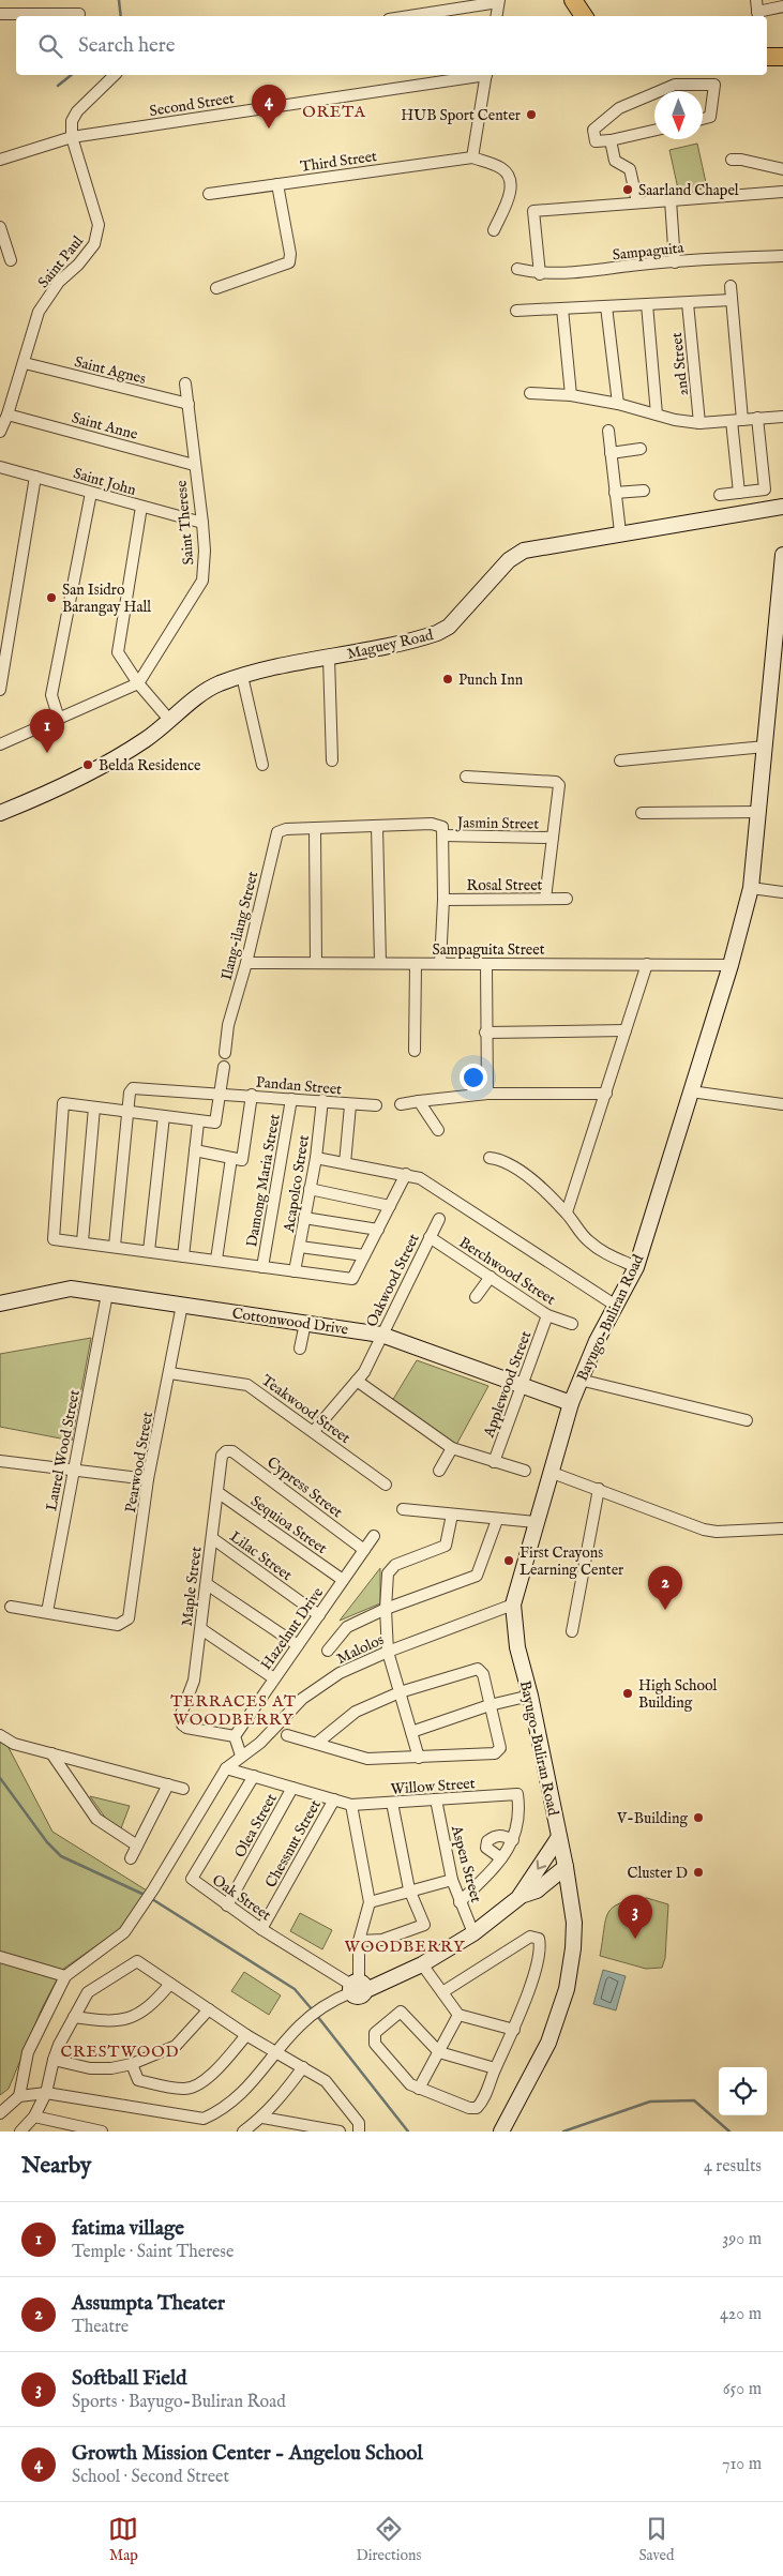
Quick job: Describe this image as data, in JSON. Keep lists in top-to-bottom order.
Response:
{
  "streets": {
    "street": [
      "Second Street",
      "Third Street",
      "Sampaguita",
      "Saint Paul",
      "2nd Street",
      "Saint Agnes",
      "Saint Anne",
      "Saint John",
      "Saint Therese",
      "Maguey Road",
      "Jasmin Street",
      "Rosal Street",
      "Ilang-ilang Street",
      "Sampaguita Street",
      "Pandan Street",
      "Damong Maria Street",
      "Acapolco Street",
      "Berchwood Street",
      "Oakwood Street",
      "Bayugo-Buliran Road",
      "Cottonwood Drive",
      "Applewood Street",
      "Teakwood Street",
      "Laurel Wood Street",
      "Pearwood Street",
      "Cypress Street",
      "Sequioa Street",
      "Lilac Street",
      "Maple Street",
      "Hazelnut Drive",
      "Malolos",
      "Willow Street",
      "Olea Street",
      "Chessnut Street",
      "Aspen Street",
      "Oak Street"
    ]
  },
  "crossings": [
    ["Second Street", "Saint Paul"],
    ["Saint Paul", "Saint Agnes"],
    ["Saint Paul", "Saint Anne"],
    ["Saint Agnes", "Saint Therese"],
    ["Saint Anne", "Saint Therese"],
    ["Saint John", "Saint Therese"],
    ["Ilang-ilang Street", "Sampaguita Street"],
    ["Sampaguita Street", "Bayugo-Buliran Road"],
    ["Pandan Street", "Damong Maria Street"],
    ["Pandan Street", "Acapolco Street"],
    ["Berchwood Street", "Oakwood Street"],
    ["Berchwood Street", "Applewood Street"],
    ["Oakwood Street", "Cottonwood Drive"],
    ["Oakwood Street", "Teakwood Street"],
    ["Bayugo-Buliran Road", "Cottonwood Drive"],
    ["Bayugo-Buliran Road", "Malolos"],
    ["Cottonwood Drive", "Applewood Street"],
    ["Cottonwood Drive", "Laurel Wood Street"],
    ["Cottonwood Drive", "Pearwood Street"],
    ["Teakwood Street", "Pearwood Street"],
    ["Laurel Wood Street", "Pearwood Street"],
    ["Cypress Street", "Maple Street"],
    ["Cypress Street", "Hazelnut Drive"],
    ["Sequioa Street", "Maple Street"],
    ["Sequioa Street", "Hazelnut Drive"],
    ["Lilac Street", "Maple Street"],
    ["Lilac Street", "Hazelnut Drive"],
    ["Maple Street", "Hazelnut Drive"],
    ["Malolos", "Willow Street"],
    ["Willow Street", "Olea Street"],
    ["Willow Street", "Chessnut Street"],
    ["Willow Street", "Aspen Street"],
    ["Willow Street", "Oak Street"],
    ["Olea Street", "Oak Street"],
    ["Chessnut Street", "Oak Street"]
  ],
  "districts": [
    "ORETA",
    "TERRACES AT WOODBERRY",
    "WOODBERRY",
    "CRESTWOOD"
  ],
  "places": [
    "HUB Sport Center",
    "Saarland Chapel",
    "San Isidro Barangay Hall",
    "Punch Inn",
    "Belda Residence",
    "First Crayons Learning Center",
    "High School Building",
    "V-Building",
    "Cluster D"
  ],
  "north": "bottom",
  "page": {
    "search": "Search here",
    "pins": [
      "4",
      "1",
      "2",
      "3"
    ],
    "heading": ["Nearby", "4 results"],
    "list": [
      {
        "mark": "1",
        "name": "fatima village",
        "note": "Temple · Saint Therese",
        "value": "390 m"
      },
      {
        "mark": "2",
        "name": "Assumpta Theater",
        "note": "Theatre",
        "value": "420 m"
      },
      {
        "mark": "3",
        "name": "Softball Field",
        "note": "Sports · Bayugo-Buliran Road",
        "value": "650 m"
      },
      {
        "mark": "4",
        "name": "Growth Mission Center - Angelou School",
        "note": "School · Second Street",
        "value": "710 m"
      }
    ],
    "nav": ["Map", "Directions", "Saved"]
  }
}
